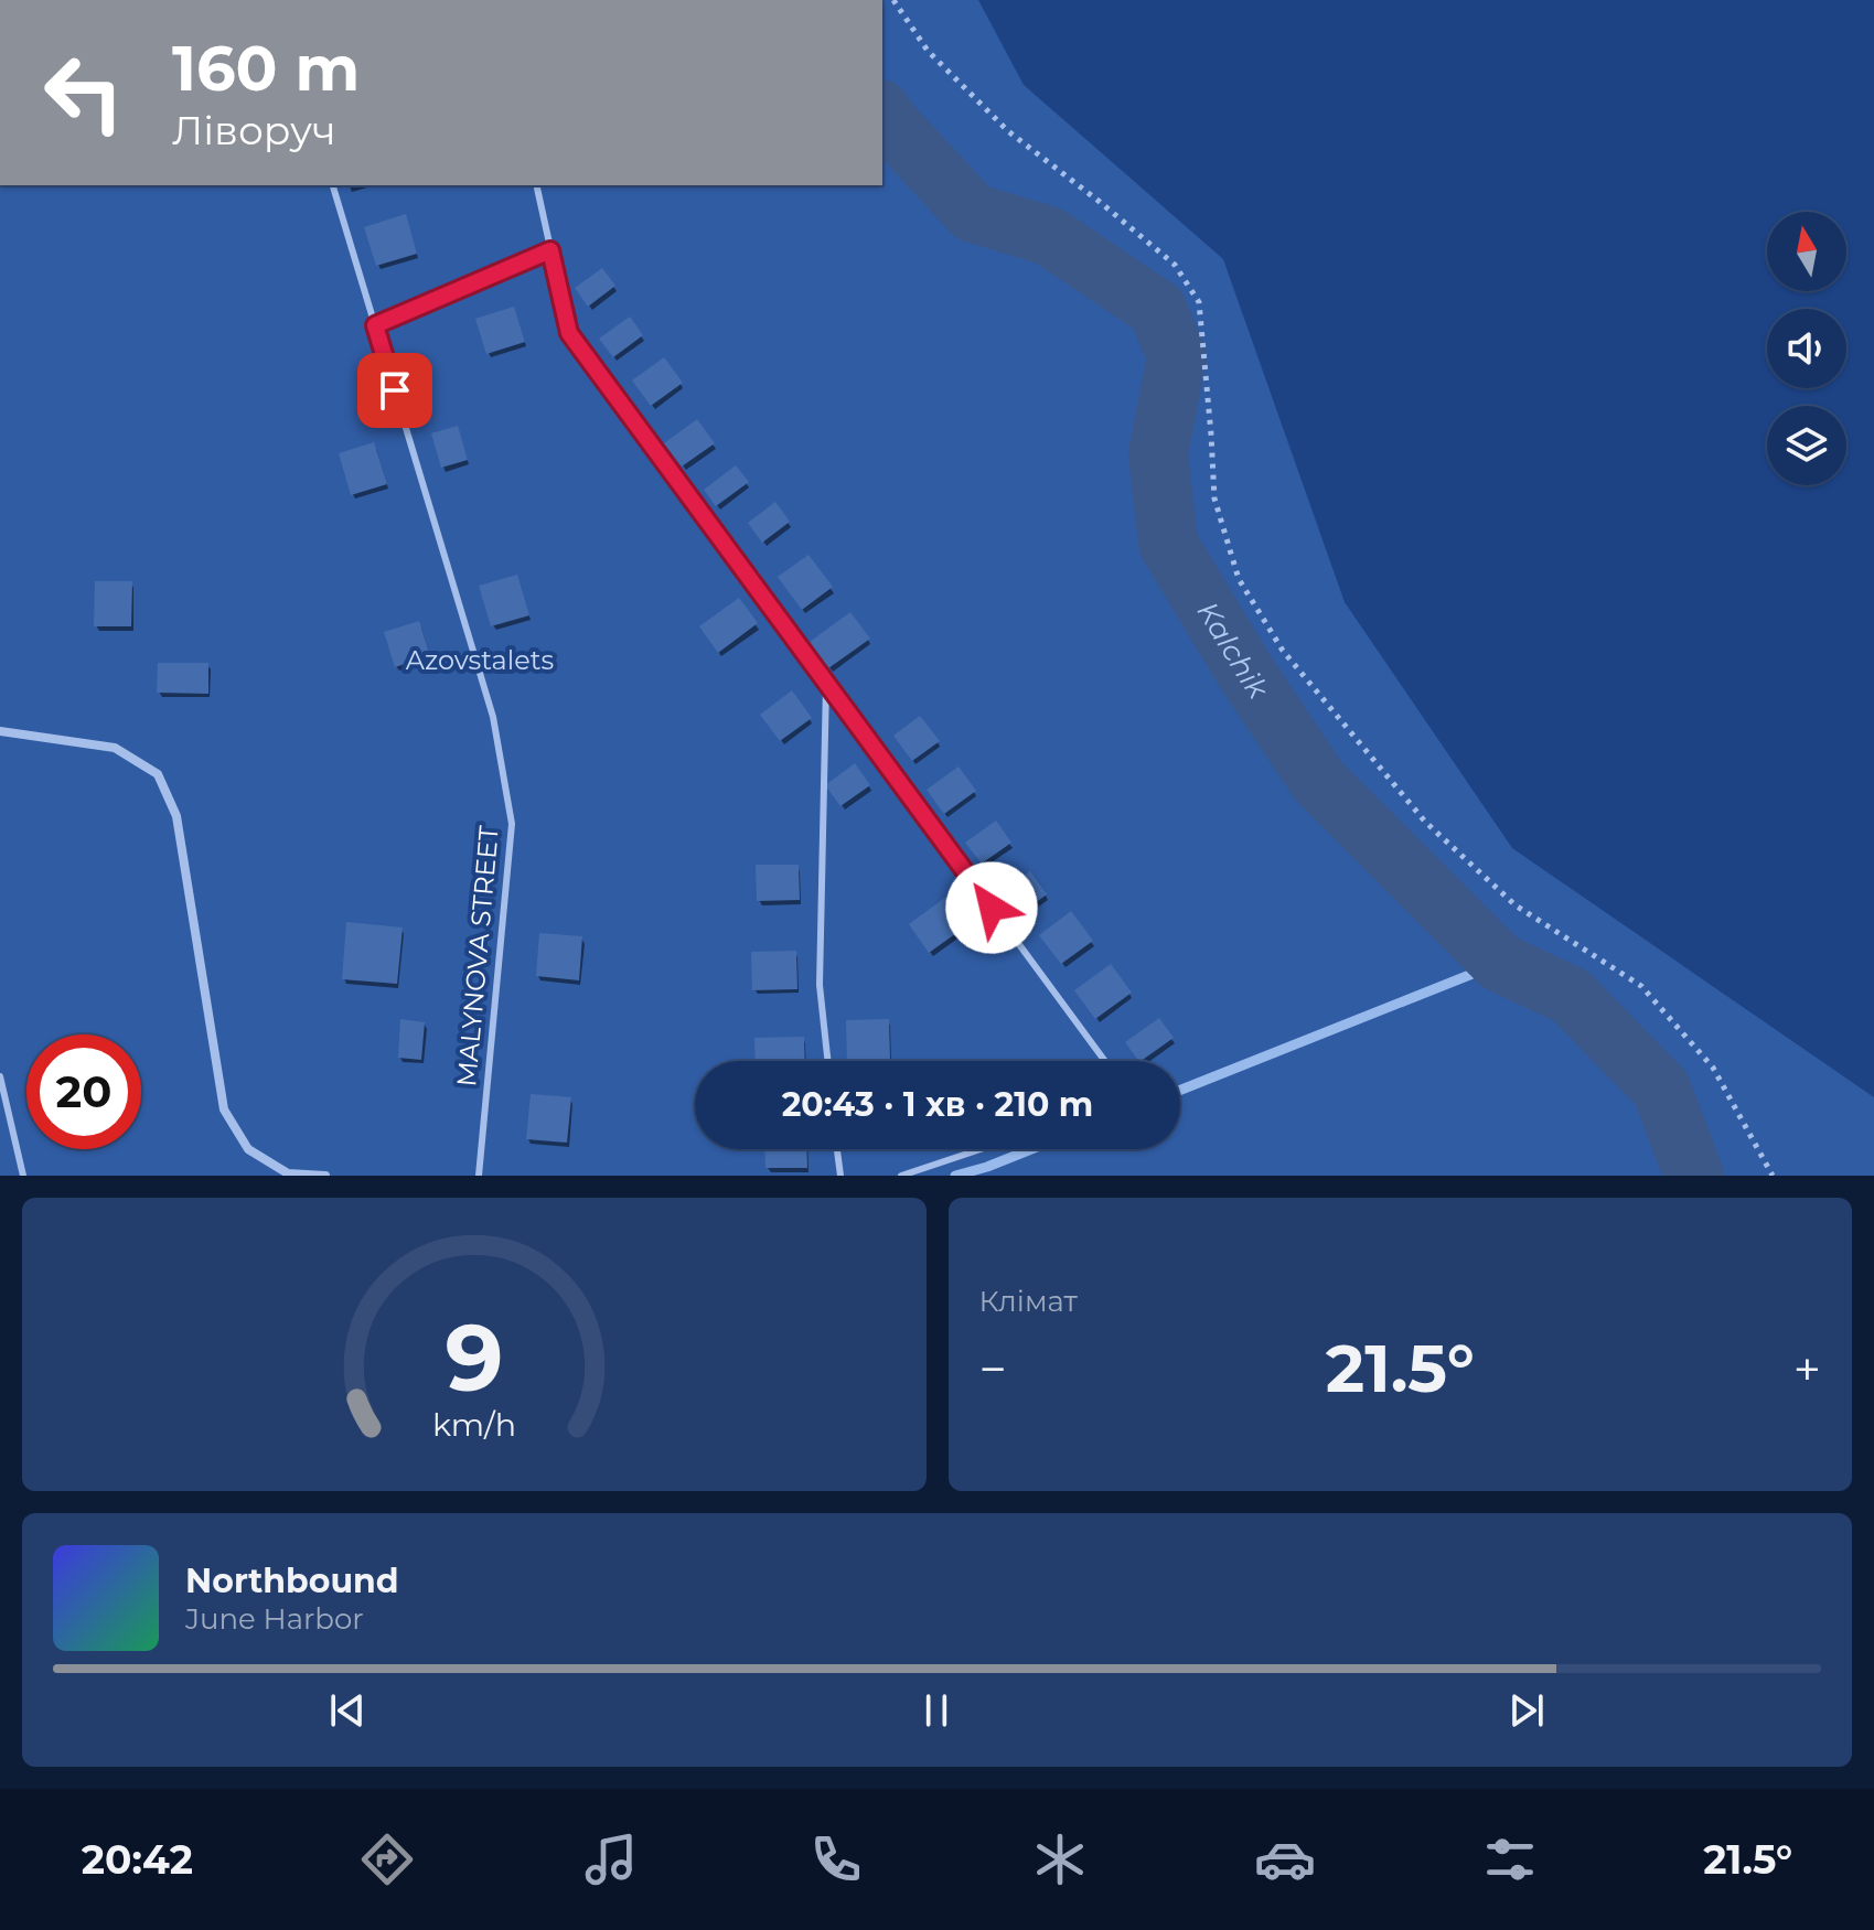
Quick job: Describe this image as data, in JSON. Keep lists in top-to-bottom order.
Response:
{
  "streets": {
    "lane": ["MALYNOVA STREET"]
  },
  "water": ["Kalchik"],
  "parks": ["Azovstalets"],
  "north": "top",
  "page": {
    "turn": ["160 m", "Ліворуч"],
    "limit": "20",
    "trip": "20:43 · 1 хв · 210 m",
    "tile": "Клімат",
    "heat": ["−", "21.5°", "+"],
    "song": ["Northbound", "June Harbor"],
    "tabs": ["20:42", "21.5°"],
    "gauge": ["9", "km/h"]
  }
}
